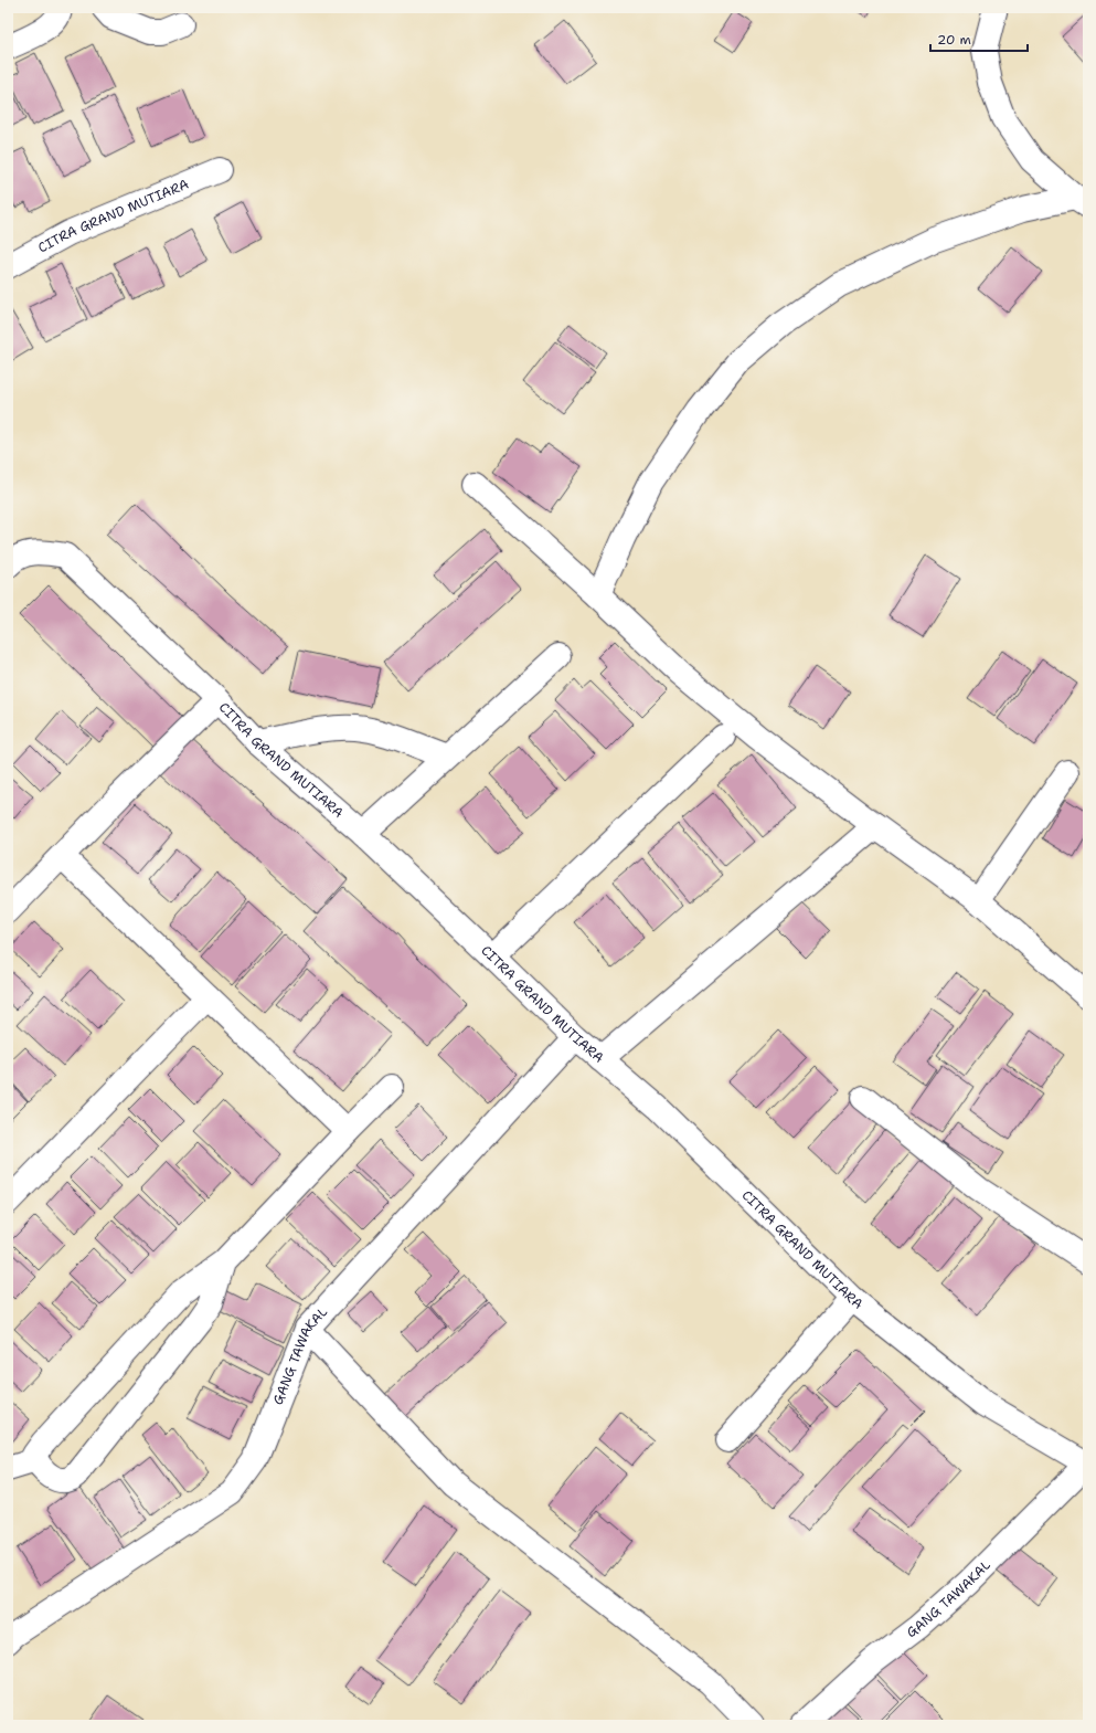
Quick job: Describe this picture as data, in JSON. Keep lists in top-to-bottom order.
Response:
{
  "streets": {
    "street": ["CITRA GRAND MUTIARA", "GANG TAWAKAL"]
  },
  "crossings": [
    ["CITRA GRAND MUTIARA", "GANG TAWAKAL"]
  ],
  "scale_bar": "20 m"
}
